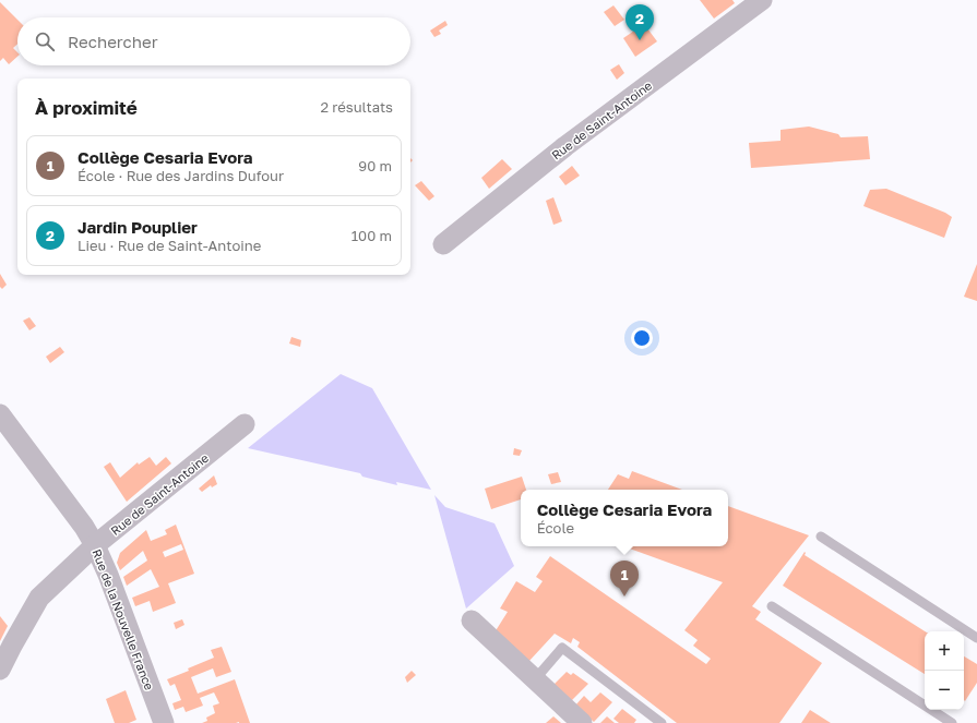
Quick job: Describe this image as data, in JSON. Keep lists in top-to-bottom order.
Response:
{
  "streets": {
    "street": ["Rue de Saint-Antoine", "Rue de la Nouvelle France"]
  },
  "crossings": [
    ["Rue de Saint-Antoine", "Rue de la Nouvelle France"]
  ],
  "page": {
    "pins": ["2", "1"],
    "search": "Rechercher",
    "heading": ["À proximité", "2 résultats"],
    "list": [
      {
        "mark": "1",
        "name": "Collège Cesaria Evora",
        "note": "École · Rue des Jardins Dufour",
        "value": "90 m"
      },
      {
        "mark": "2",
        "name": "Jardin Pouplier",
        "note": "Lieu · Rue de Saint-Antoine",
        "value": "100 m"
      }
    ],
    "popup": ["Collège Cesaria Evora", "École"],
    "map_buttons": ["+", "−"]
  }
}
